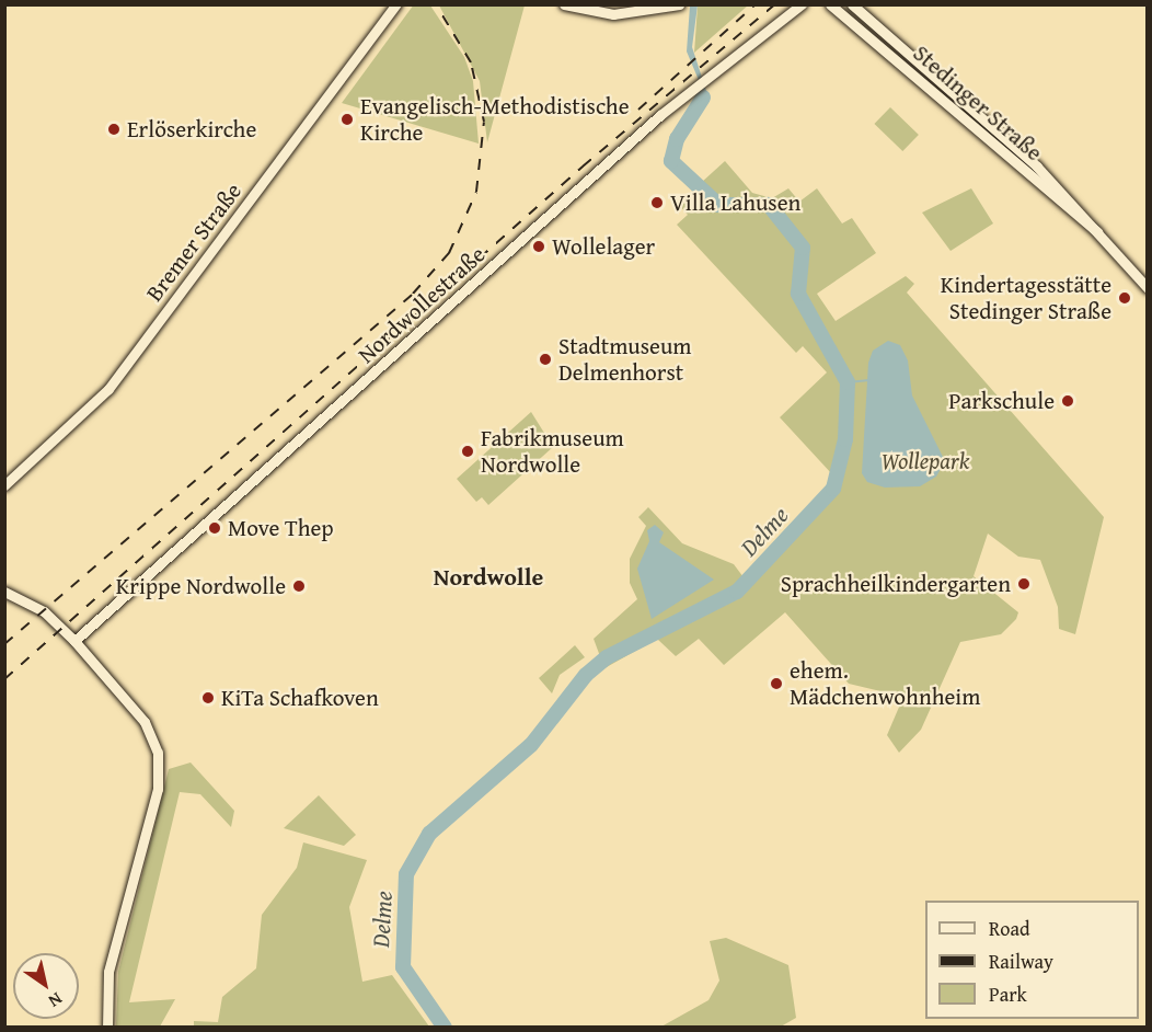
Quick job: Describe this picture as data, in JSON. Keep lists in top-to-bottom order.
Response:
{
  "streets": {
    "street": ["Stedinger Straße", "Bremer Straße", "Nordwollestraße"]
  },
  "districts": ["Nordwolle"],
  "water": ["Delme"],
  "parks": ["Wollepark"],
  "places": [
    "Evangelisch-Methodistische Kirche",
    "Erlöserkirche",
    "Villa Lahusen",
    "Wollelager",
    "Kindertagesstätte Stedinger Straße",
    "Stadtmuseum Delmenhorst",
    "Parkschule",
    "Fabrikmuseum Nordwolle",
    "Move Thep",
    "Sprachheilkindergarten",
    "Krippe Nordwolle",
    "ehem. Mädchenwohnheim",
    "KiTa Schafkoven"
  ],
  "legend": ["Road", "Railway", "Park"],
  "north": "bottom right"
}
